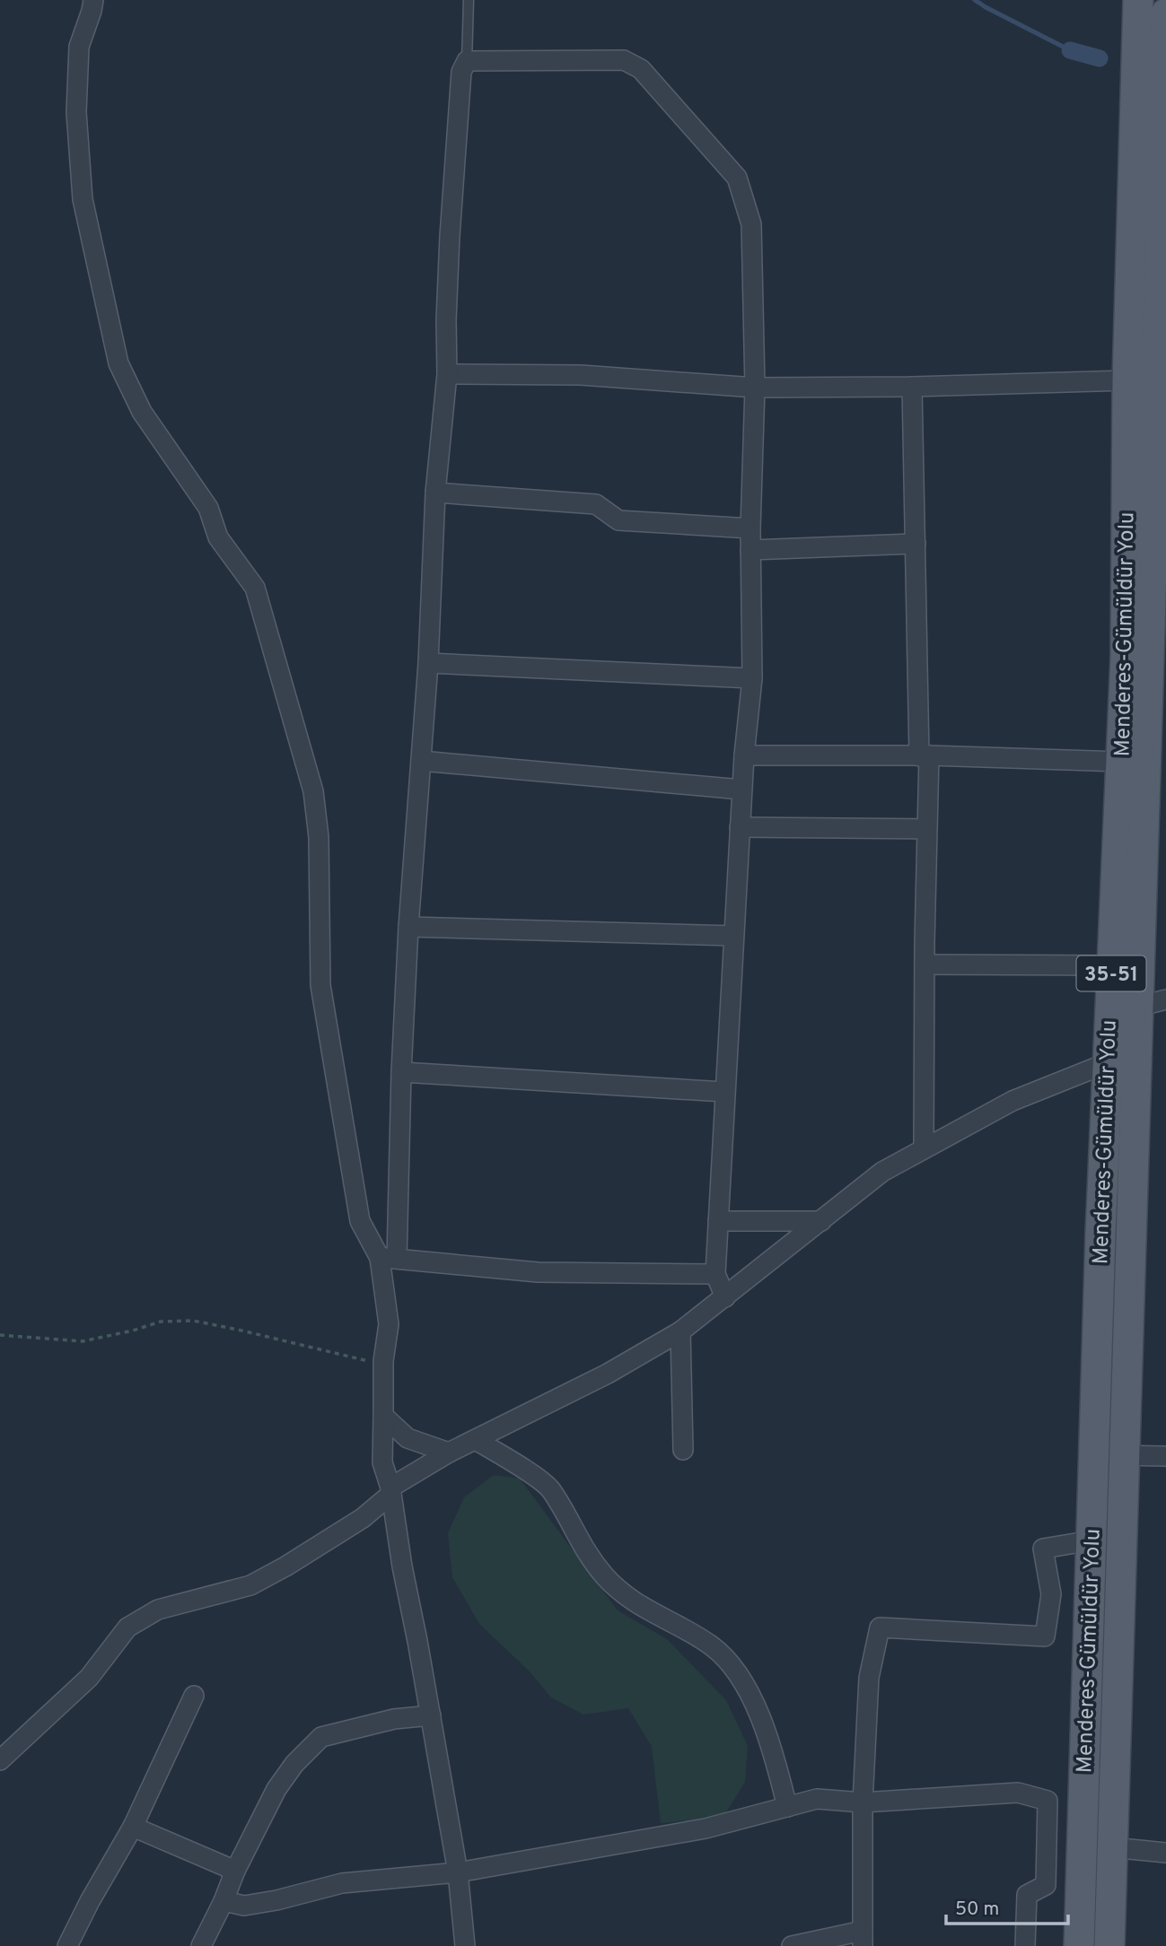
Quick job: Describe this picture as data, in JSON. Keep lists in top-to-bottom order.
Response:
{
  "streets": {
    "main road": ["Menderes-Gümüldür Yolu", "35-51"]
  },
  "scale_bar": "50 m"
}
